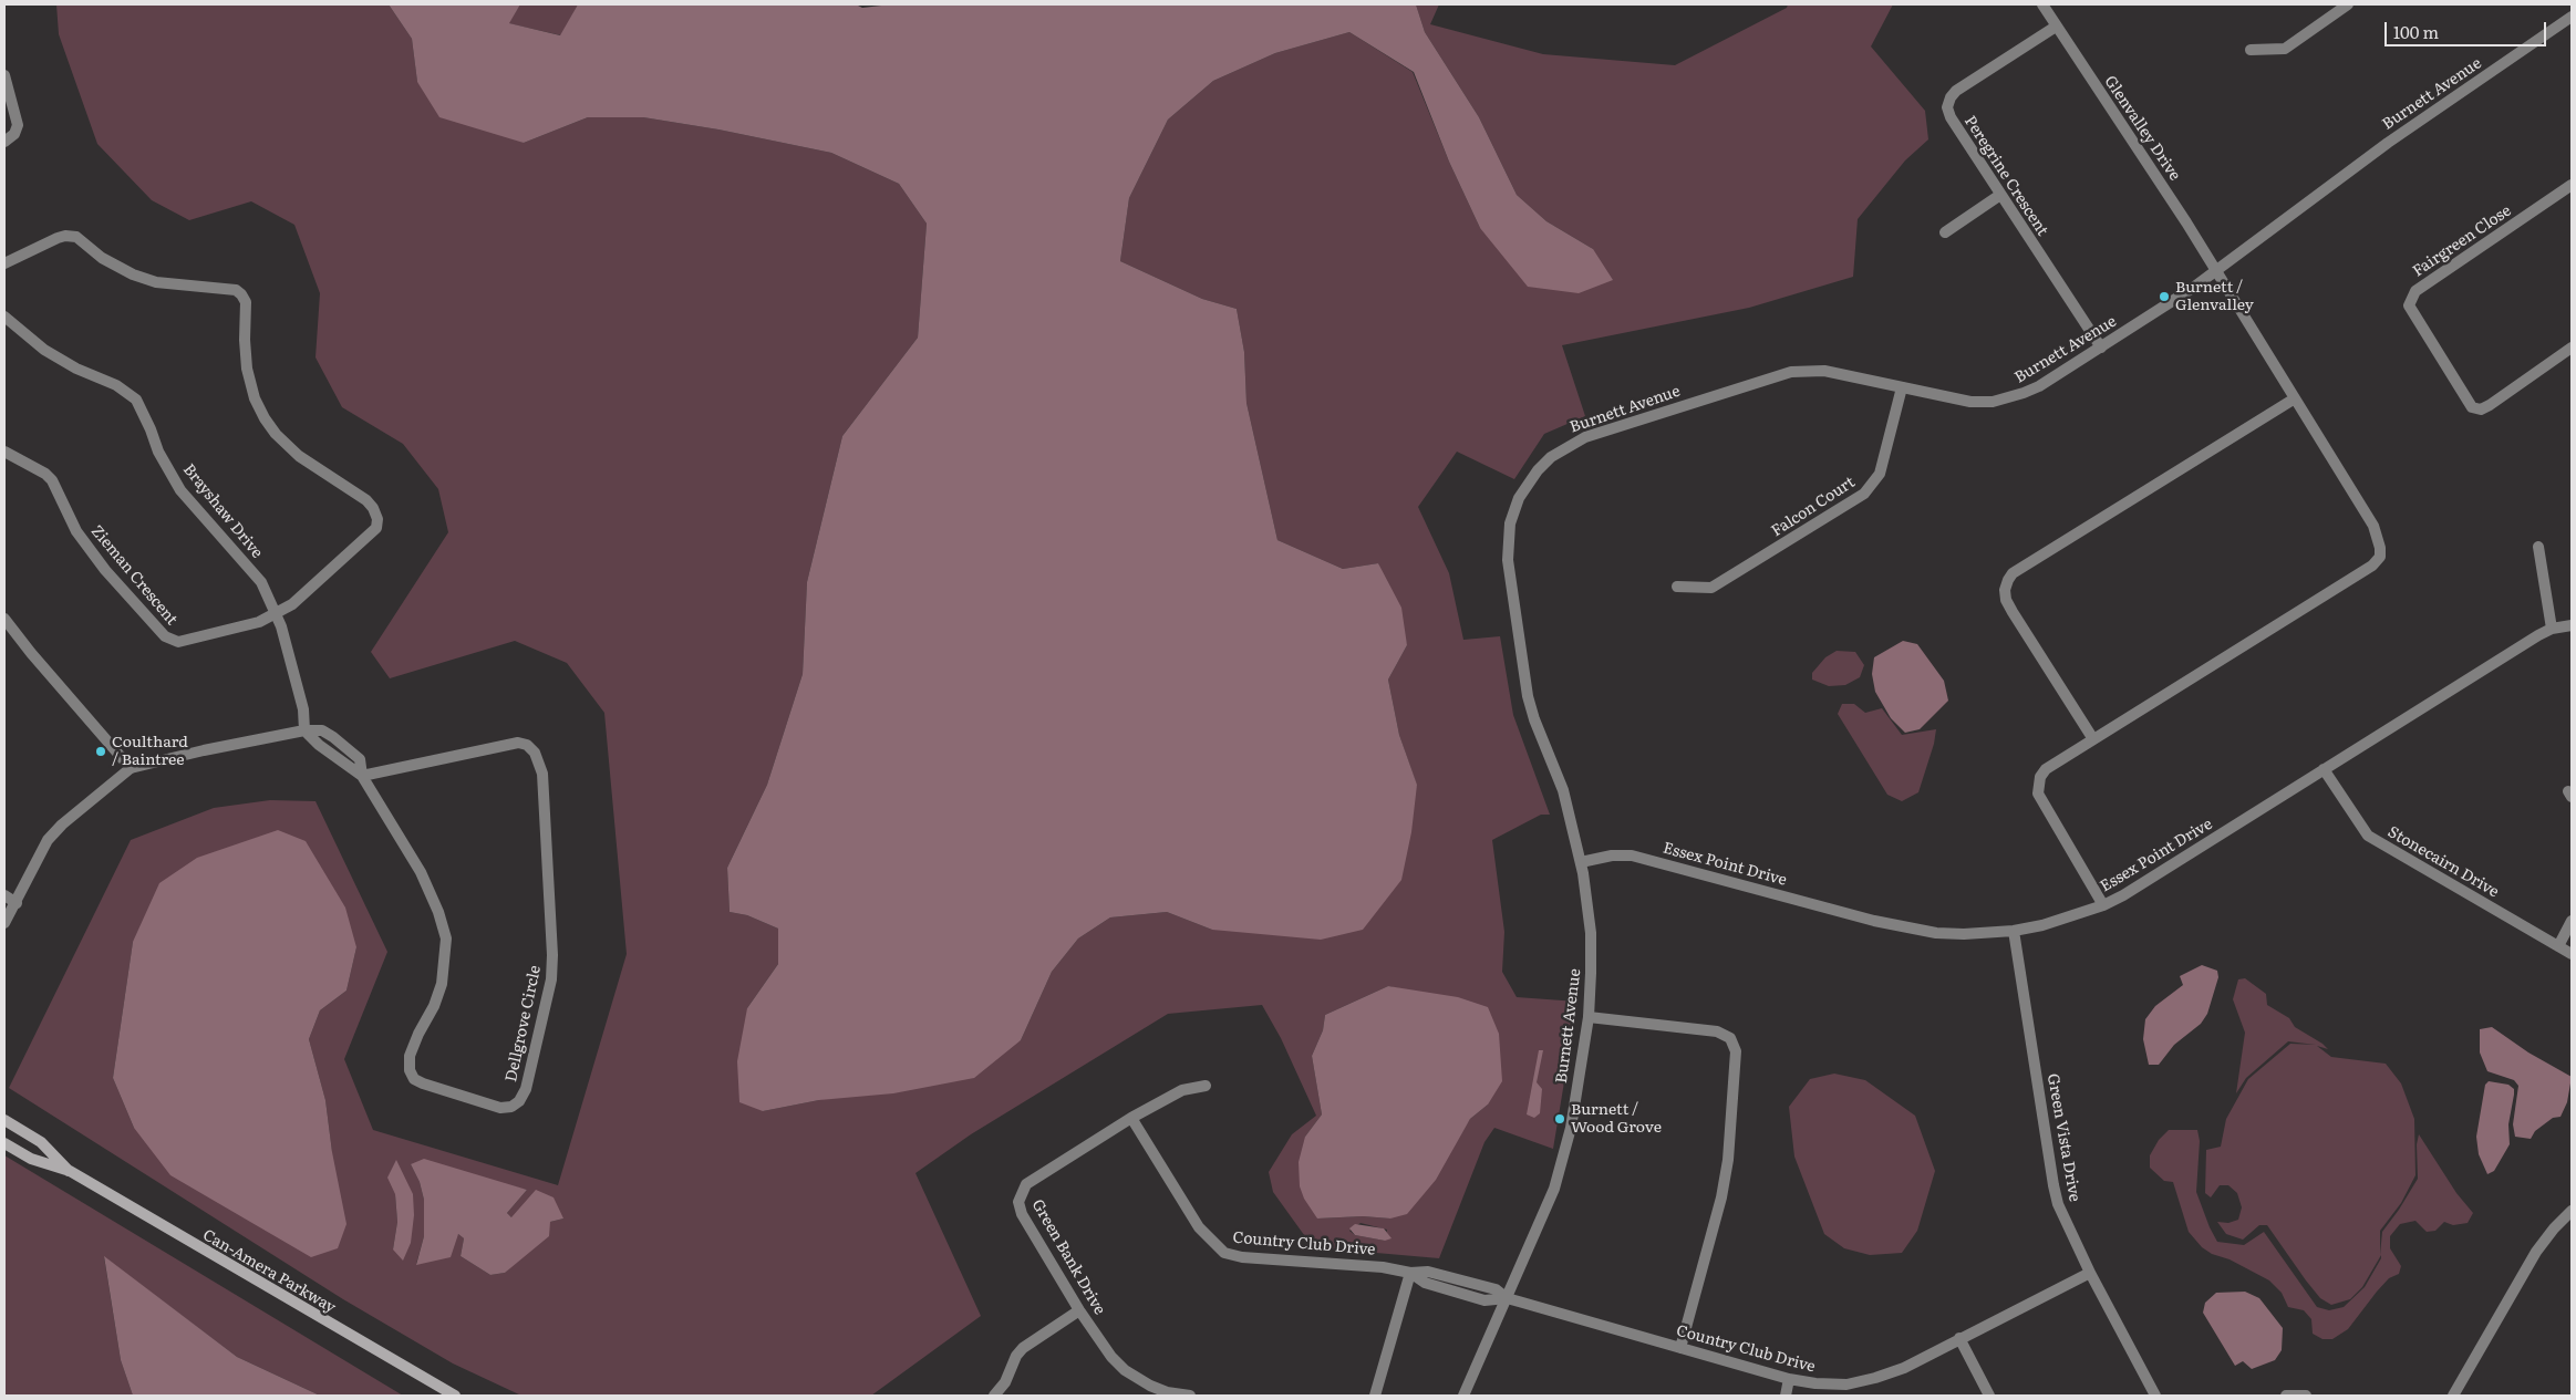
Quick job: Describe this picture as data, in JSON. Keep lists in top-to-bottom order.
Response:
{
  "streets": {
    "main road": ["Can-Amera Parkway"],
    "street": [
      "Burnett Avenue",
      "Glenvalley Drive",
      "Peregrine Crescent",
      "Fairgreen Close",
      "Falcon Court",
      "Brayshaw Drive",
      "Zieman Crescent",
      "Essex Point Drive",
      "Stonecairn Drive",
      "Dellgrove Circle",
      "Green Vista Drive",
      "Country Club Drive",
      "Green Bank Drive"
    ]
  },
  "crossings": [
    ["Burnett Avenue", "Glenvalley Drive"],
    ["Burnett Avenue", "Peregrine Crescent"],
    ["Burnett Avenue", "Falcon Court"],
    ["Burnett Avenue", "Essex Point Drive"],
    ["Burnett Avenue", "Country Club Drive"],
    ["Glenvalley Drive", "Peregrine Crescent"],
    ["Brayshaw Drive", "Zieman Crescent"],
    ["Brayshaw Drive", "Dellgrove Circle"],
    ["Essex Point Drive", "Stonecairn Drive"],
    ["Essex Point Drive", "Green Vista Drive"],
    ["Green Vista Drive", "Country Club Drive"],
    ["Country Club Drive", "Green Bank Drive"]
  ],
  "places": ["Burnett / Glenvalley", "Coulthard / Baintree", "Burnett / Wood Grove"],
  "scale_bar": "100 m"
}
